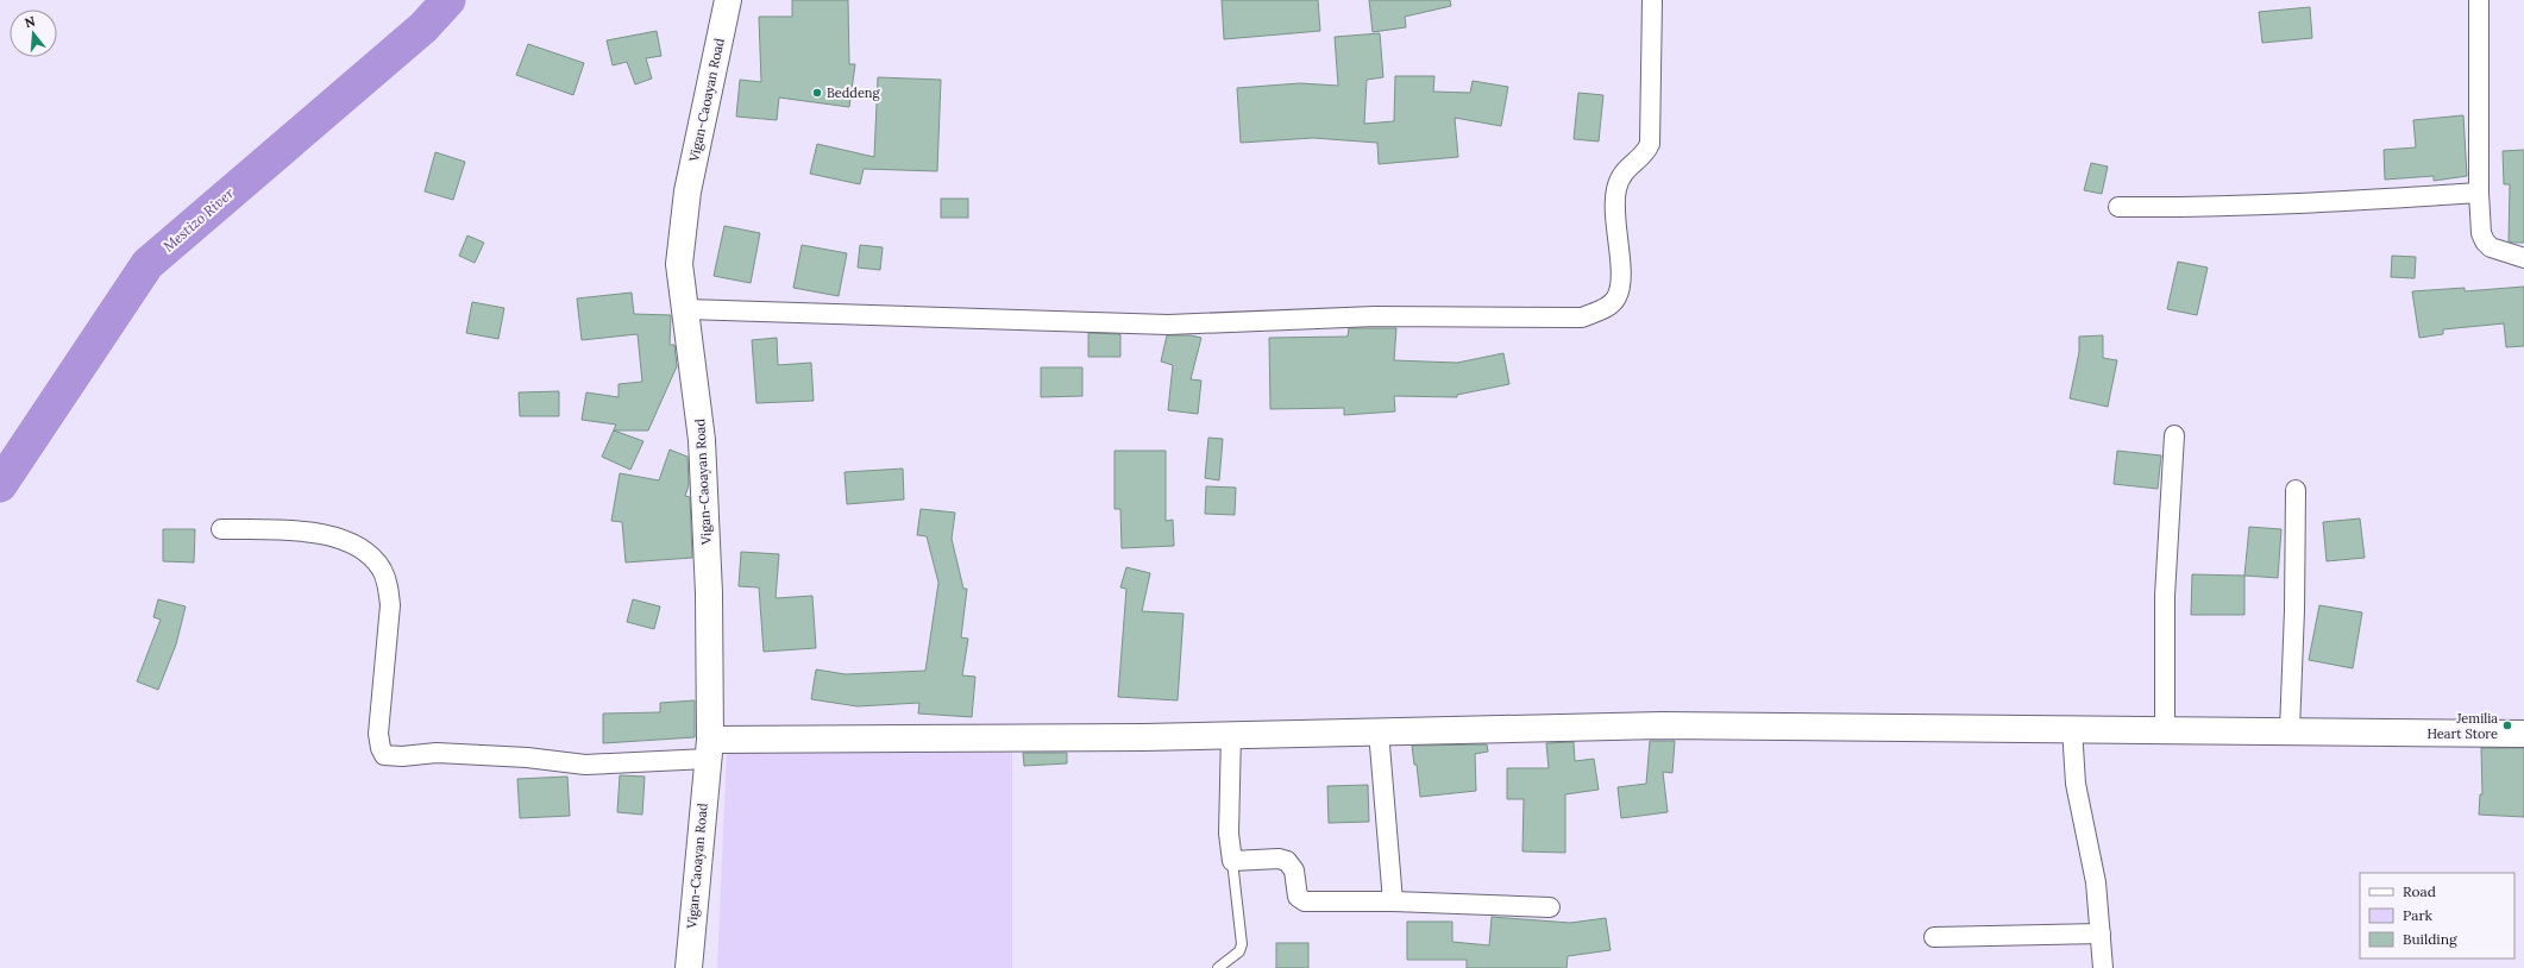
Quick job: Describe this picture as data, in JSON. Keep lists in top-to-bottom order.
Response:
{
  "streets": {
    "street": ["Vigan-Caoayan Road"]
  },
  "water": ["Mestizo River"],
  "places": ["Beddeng", "Jemilia Heart Store"],
  "legend": ["Road", "Park", "Building"],
  "north": "top"
}
